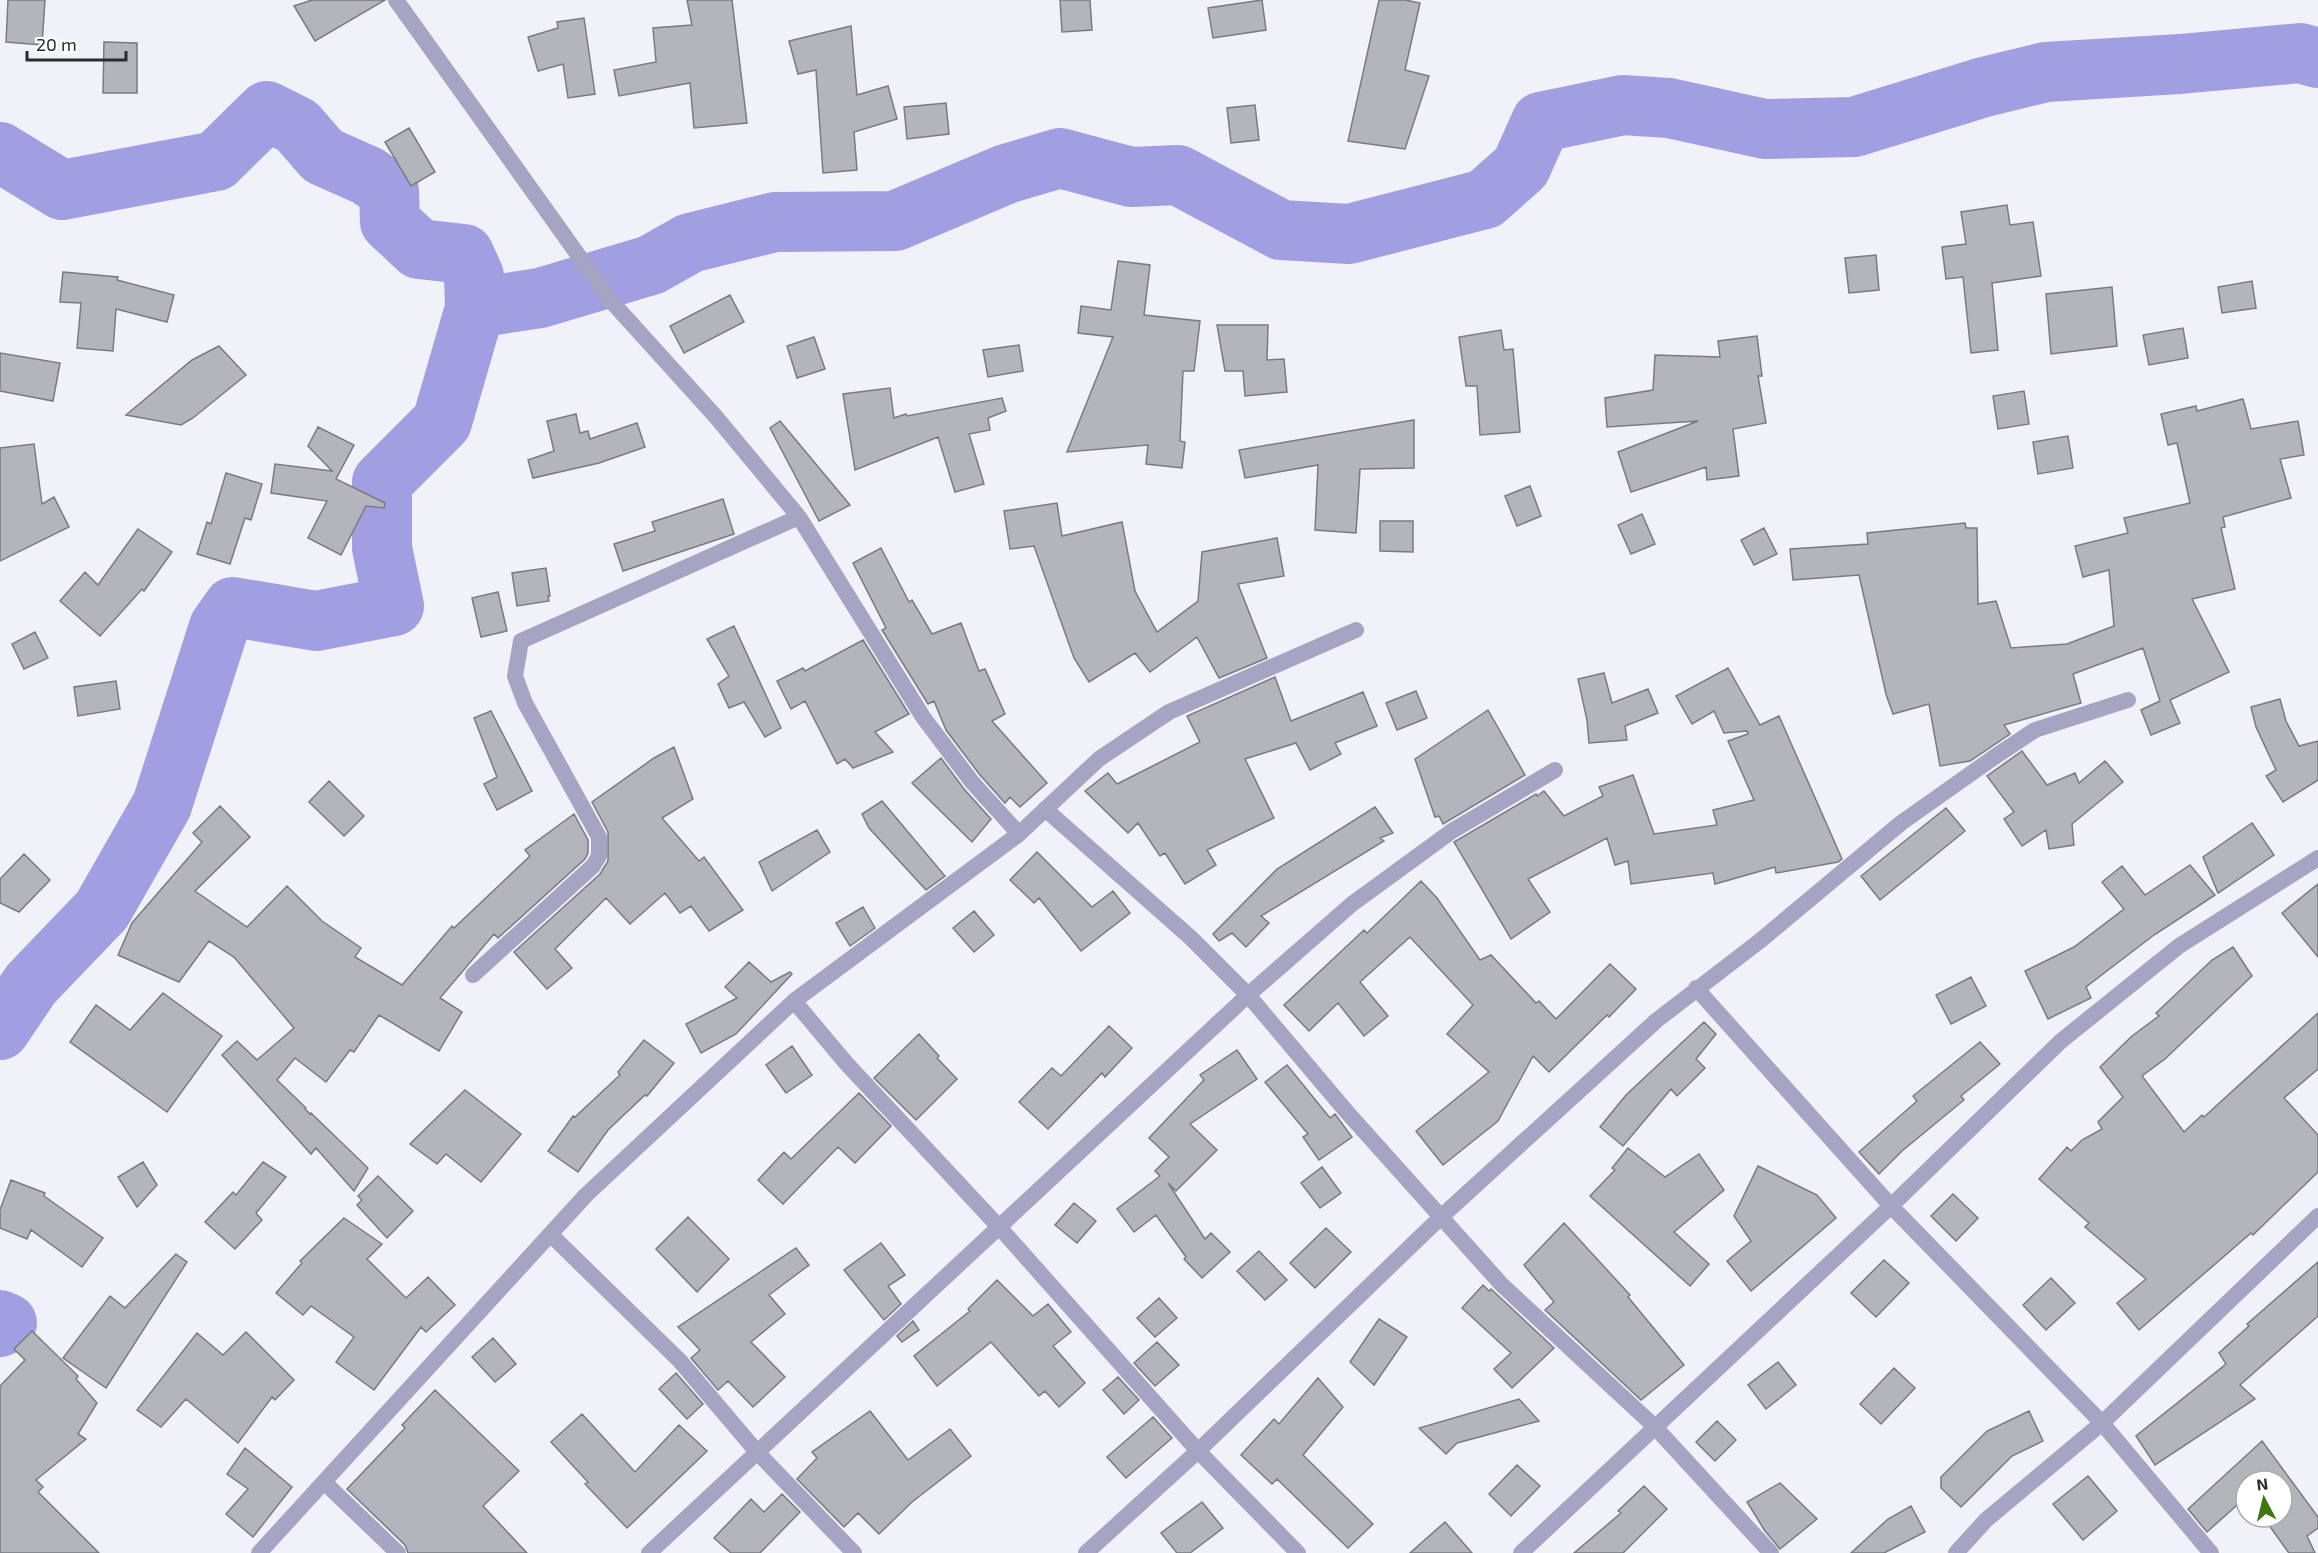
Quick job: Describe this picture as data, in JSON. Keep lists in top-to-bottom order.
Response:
{
  "scale_bar": "20 m",
  "north": "top"
}
